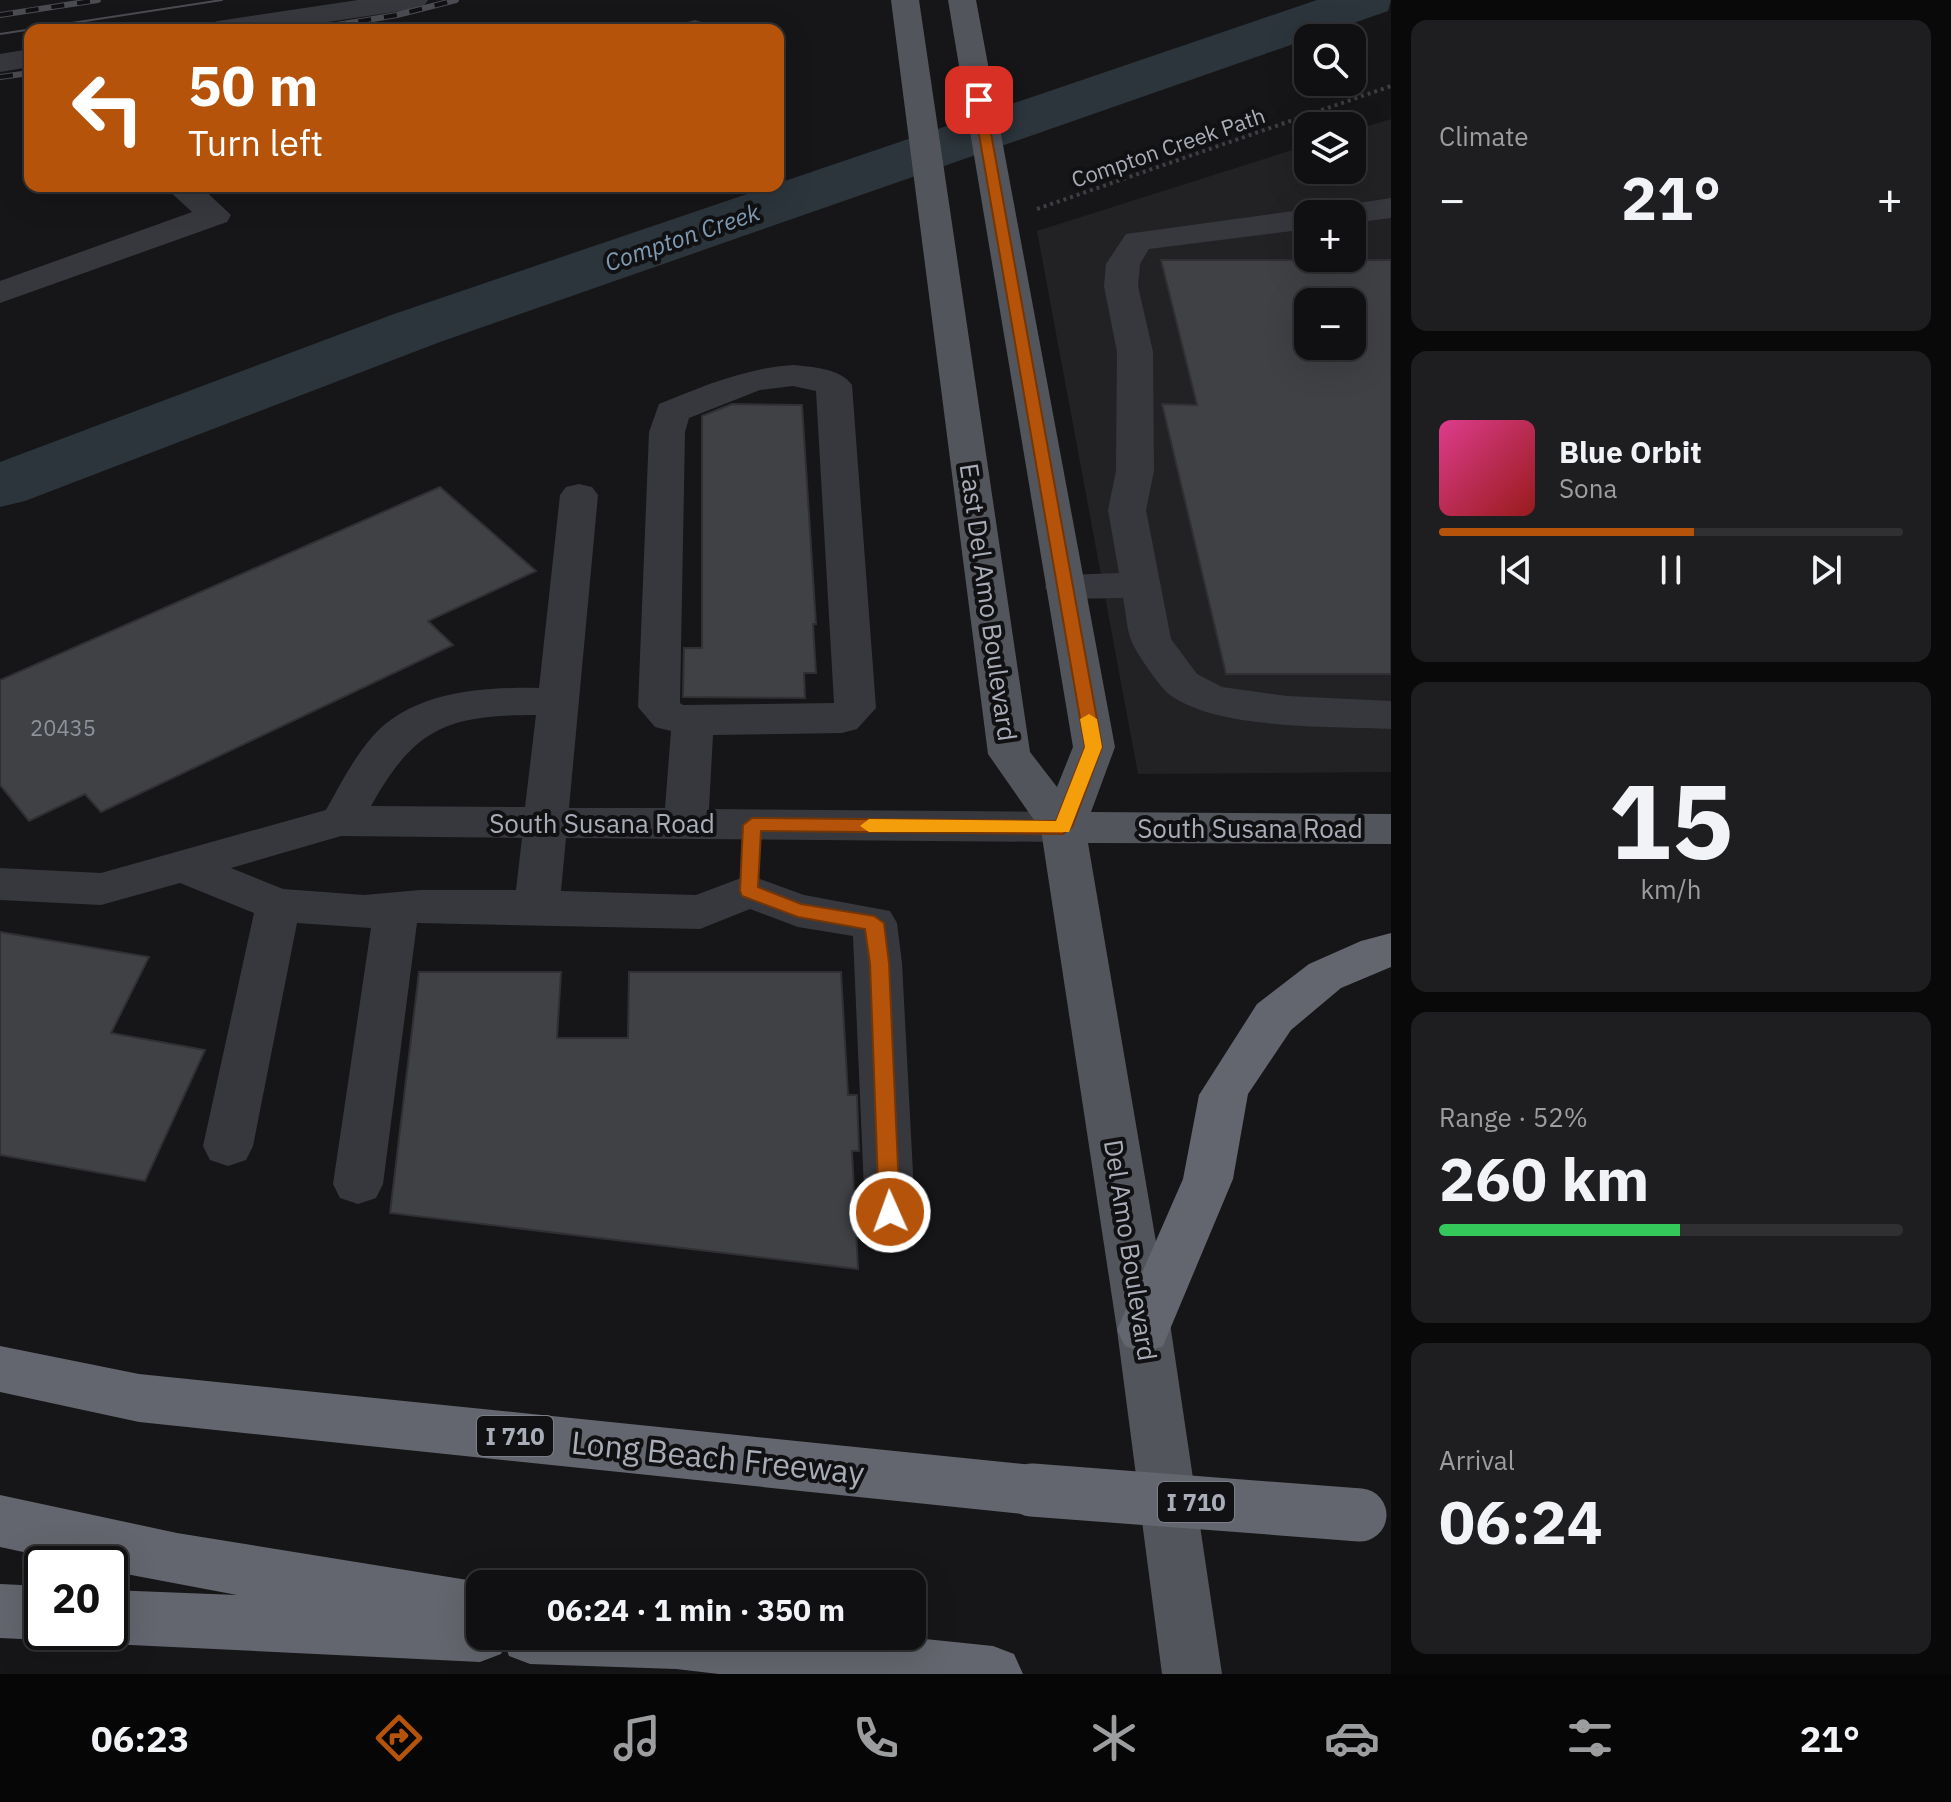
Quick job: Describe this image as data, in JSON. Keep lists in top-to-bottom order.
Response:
{
  "streets": {
    "highway": ["I 710", "Long Beach Freeway"],
    "main road": ["East Del Amo Boulevard", "South Susana Road", "Del Amo Boulevard"],
    "path": ["Compton Creek Path"]
  },
  "crossings": [
    ["East Del Amo Boulevard", "South Susana Road"],
    ["East Del Amo Boulevard", "Del Amo Boulevard"],
    ["South Susana Road", "Del Amo Boulevard"]
  ],
  "water": ["Compton Creek"],
  "house_numbers": ["20435"],
  "page": {
    "tile": [
      "Climate",
      ["15", "km/h"],
      ["Range · 52%", "260 km"],
      ["Arrival", "06:24"]
    ],
    "map_buttons": ["+", "−"],
    "turn": ["50 m", "Turn left"],
    "heat": ["−", "21°", "+"],
    "song": ["Blue Orbit", "Sona"],
    "limit": "20",
    "trip": "06:24 · 1 min · 350 m",
    "tabs": ["06:23", "21°"]
  }
}
